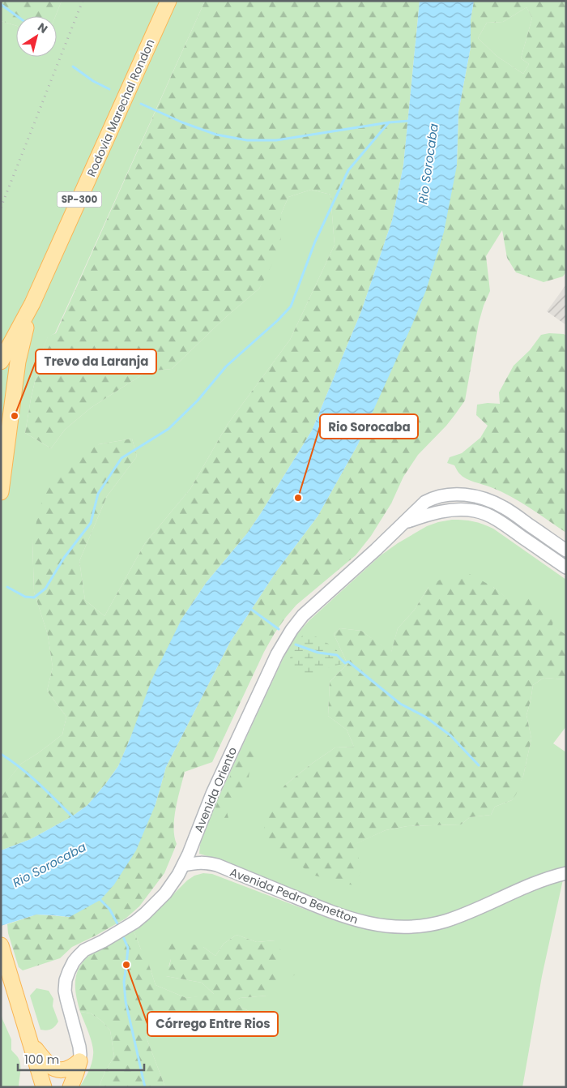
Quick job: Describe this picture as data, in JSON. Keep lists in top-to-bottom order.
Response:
{
  "streets": {
    "main road": ["Rodovia Marechal Rondon", "SP-300"],
    "street": ["Avenida Oriento", "Avenida Pedro Benetton"]
  },
  "crossings": [
    ["Avenida Oriento", "Avenida Pedro Benetton"]
  ],
  "water": ["Rio Sorocaba"],
  "places": ["Trevo da Laranja", "Rio Sorocaba", "Córrego Entre Rios"],
  "scale_bar": "100 m",
  "north": "top right"
}
